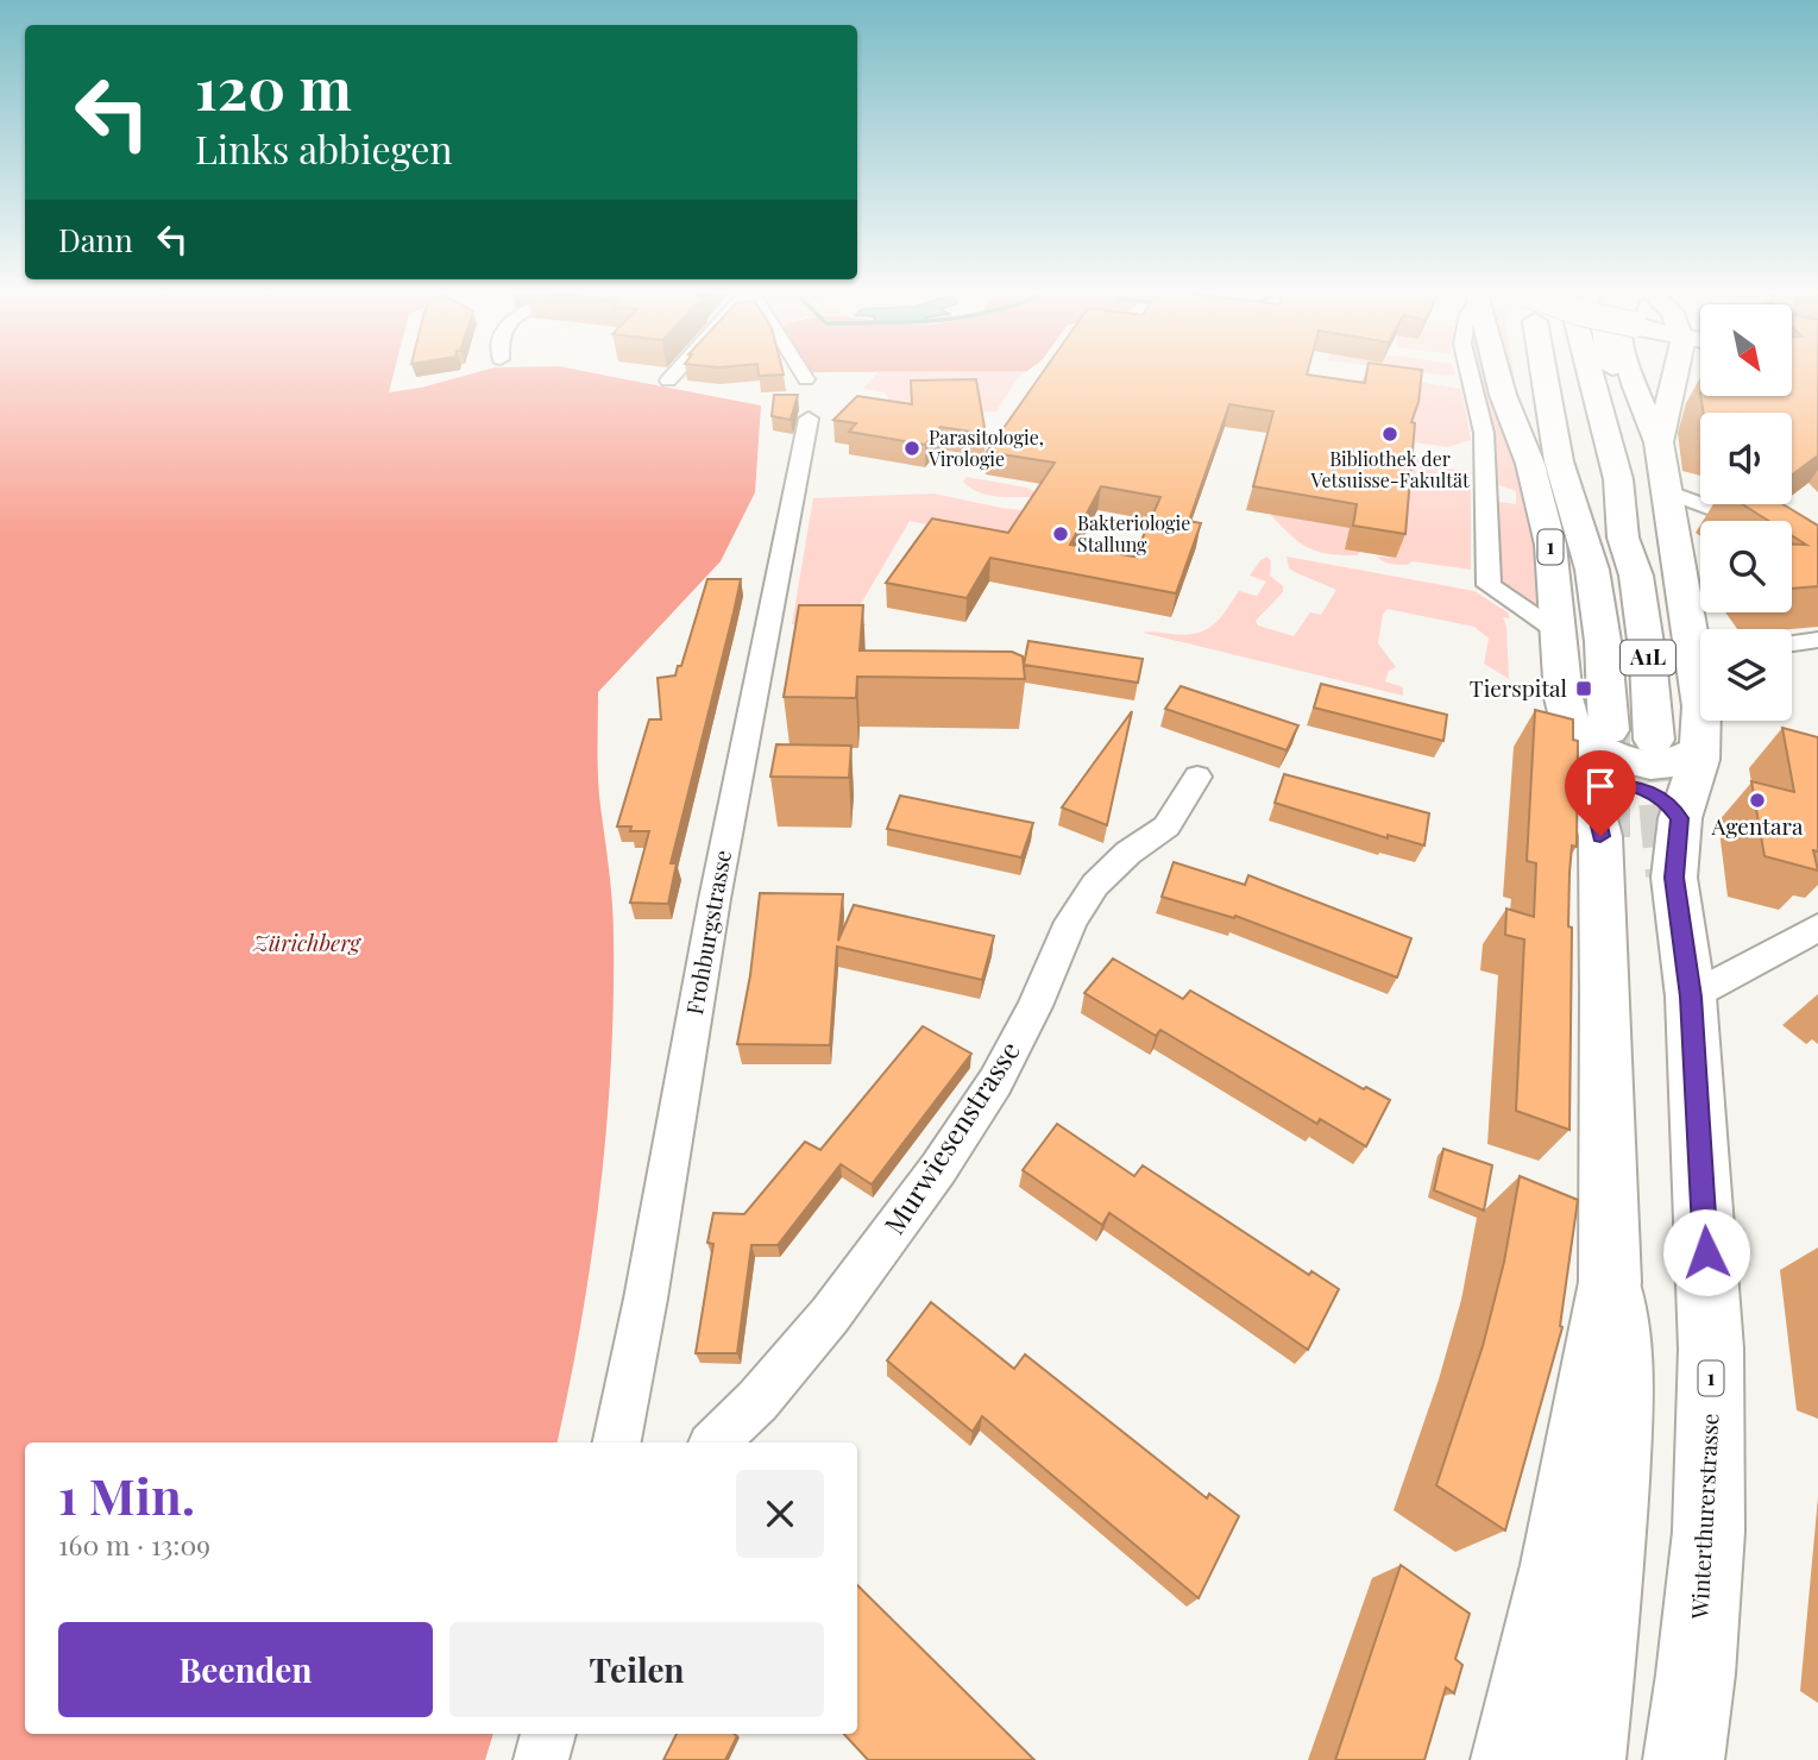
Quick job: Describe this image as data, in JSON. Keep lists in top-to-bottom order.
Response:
{
  "streets": {
    "main road": ["1", "A1L", "Winterthurerstrasse"],
    "street": ["Frohburgstrasse", "Murwiesenstrasse"]
  },
  "crossings": [
    ["1", "A1L"],
    ["1", "Winterthurerstrasse"]
  ],
  "parks": ["Zürichberg"],
  "places": {
    "other": [
      "Bibliothek der Vetsuisse-Fakultät",
      "Parasitologie, Virologie",
      "Bakteriologie Stallung",
      "Agentara"
    ],
    "transit": ["Tierspital"]
  },
  "north": "bottom right",
  "page": {
    "turn": ["120 m", "Links abbiegen"],
    "then": "Dann",
    "heading": ["1 Min.", "160 m · 13:09"],
    "buttons": ["Beenden", "Teilen"]
  }
}
